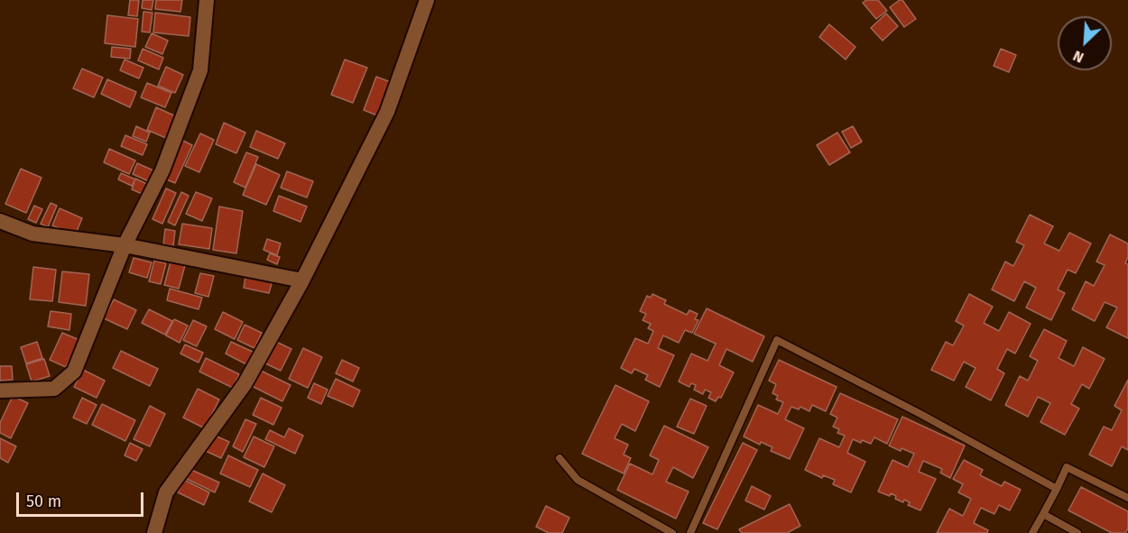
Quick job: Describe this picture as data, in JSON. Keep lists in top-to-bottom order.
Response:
{
  "scale_bar": "50 m",
  "north": "bottom left"
}
